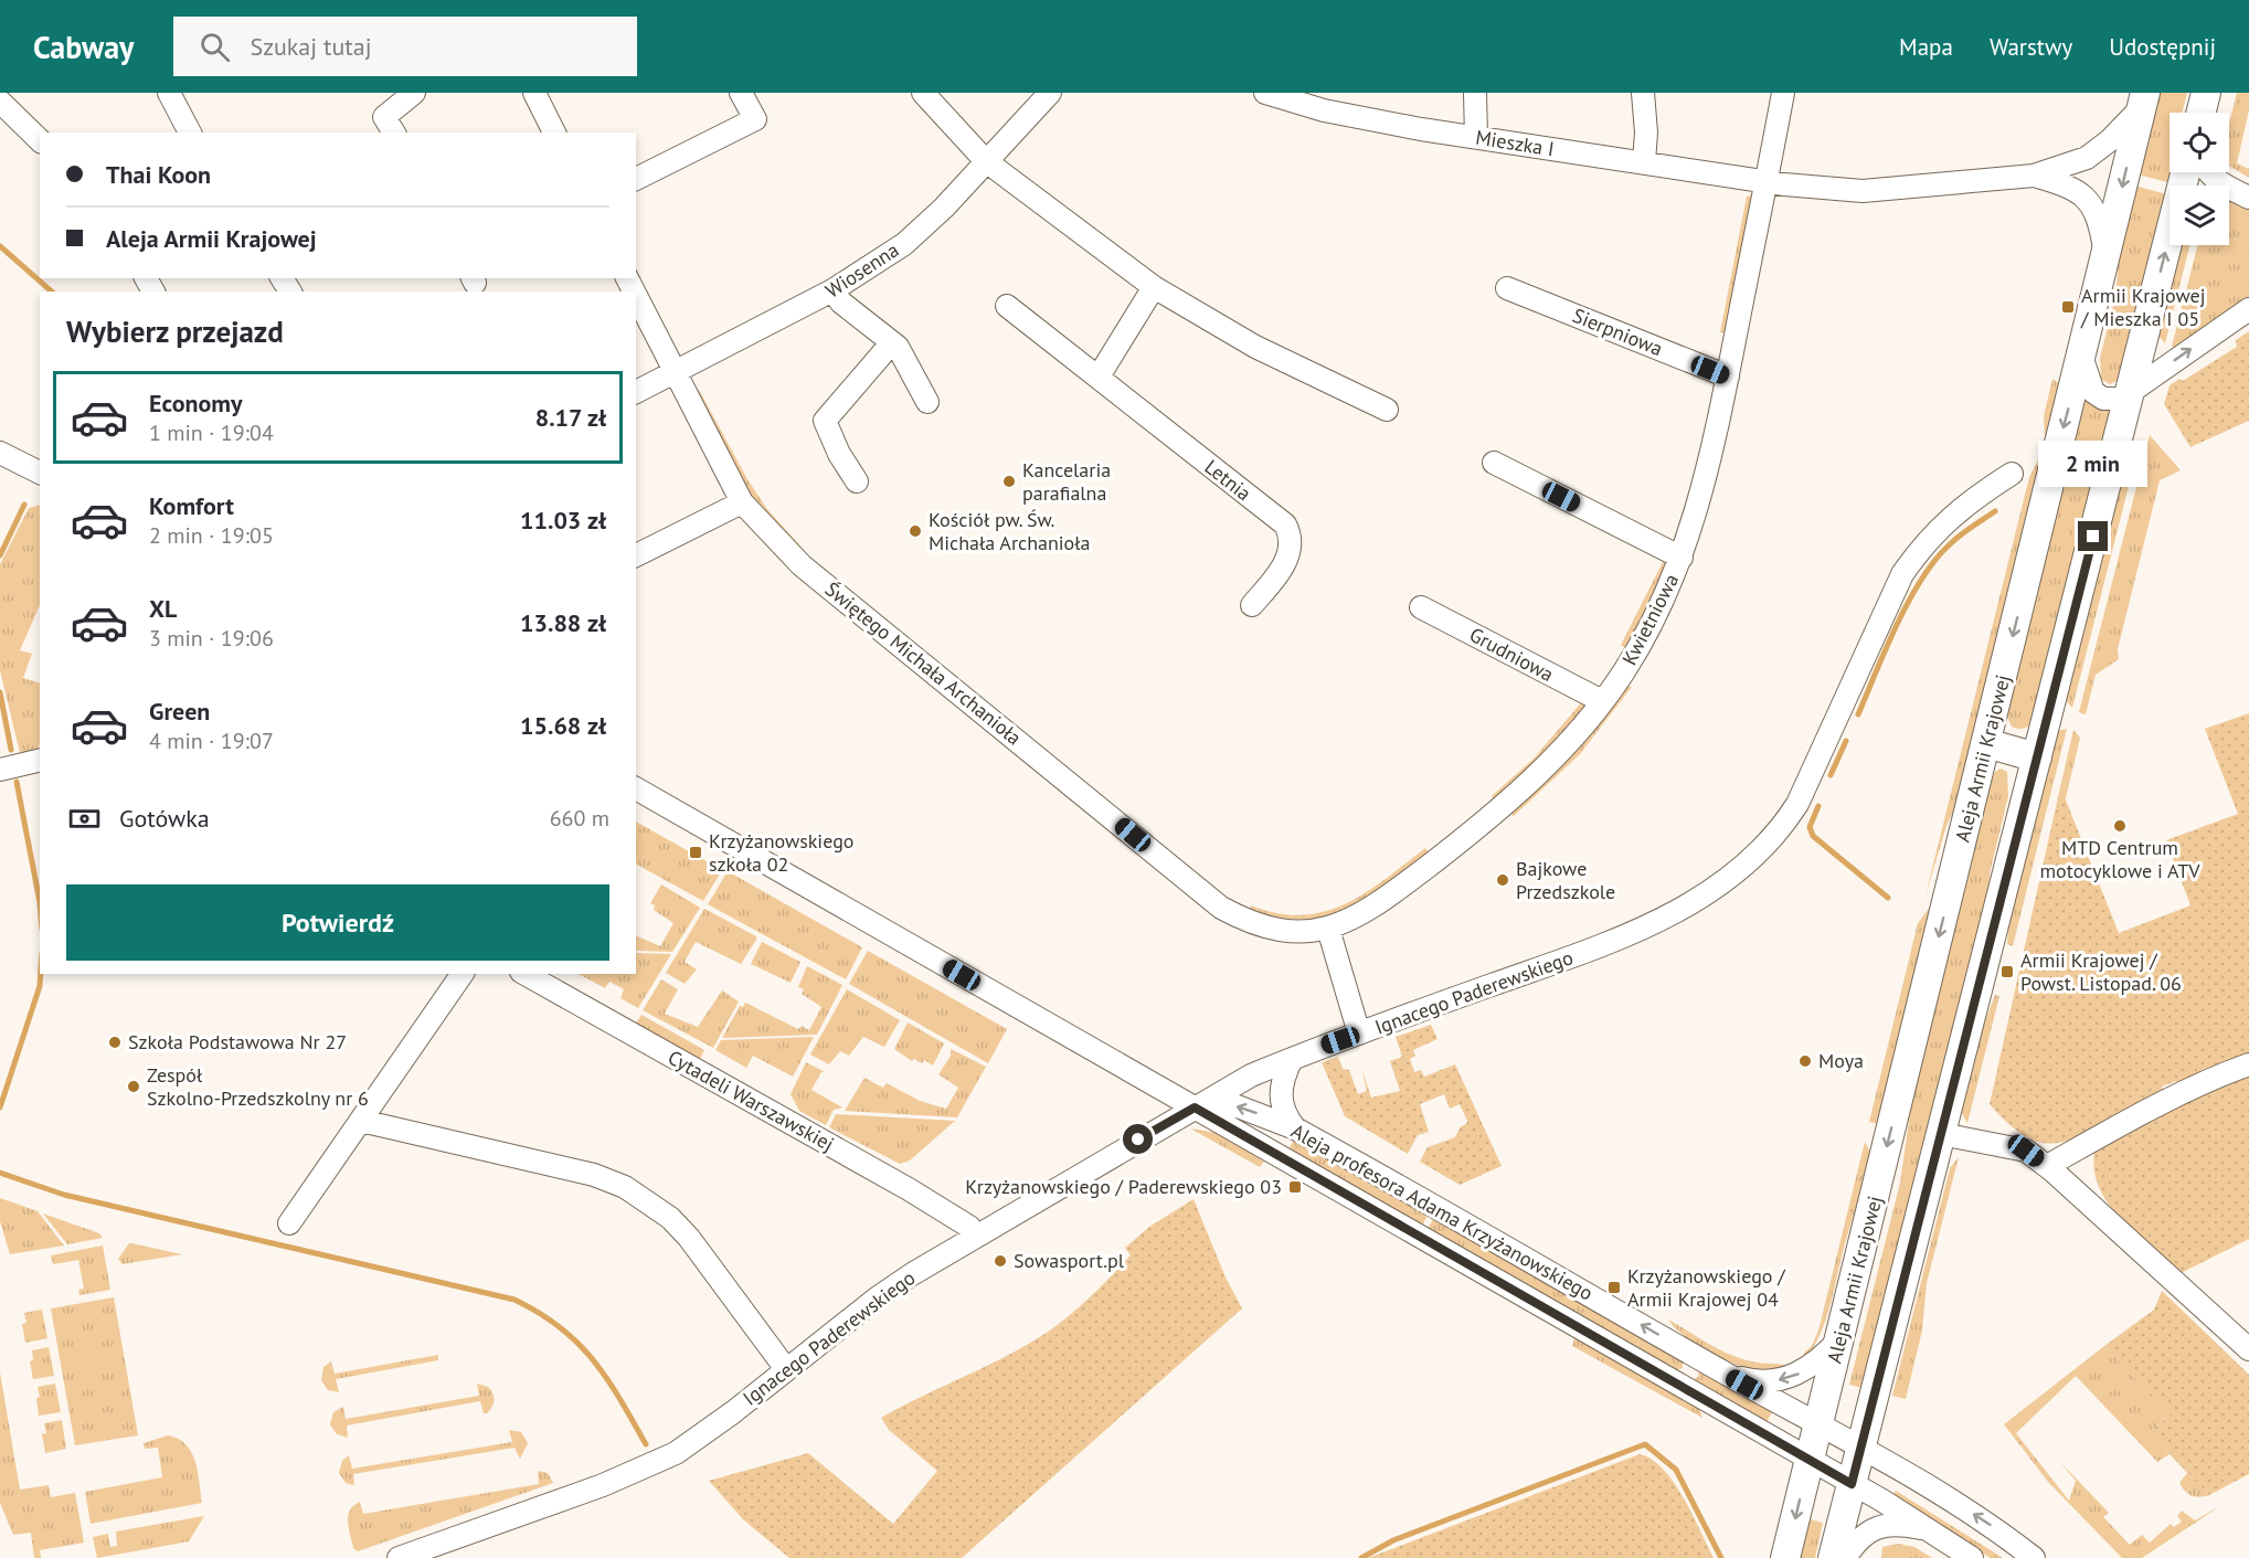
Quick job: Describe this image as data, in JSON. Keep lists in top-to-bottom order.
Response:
{
  "streets": {
    "main road": ["Aleja Armii Krajowej"],
    "street": [
      "Mieszka I",
      "Wiosenna",
      "Sierpniowa",
      "Letnia",
      "Kwietniowa",
      "Grudniowa",
      "Świętego Michała Archanioła",
      "Ignacego Paderewskiego",
      "Cytadeli Warszawskiej",
      "Aleja profesora Adama Krzyżanowskiego"
    ]
  },
  "crossings": [
    ["Mieszka I", "Kwietniowa"],
    ["Mieszka I", "Aleja Armii Krajowej"],
    ["Wiosenna", "Świętego Michała Archanioła"],
    ["Sierpniowa", "Kwietniowa"],
    ["Kwietniowa", "Grudniowa"],
    ["Kwietniowa", "Świętego Michała Archanioła"],
    ["Aleja Armii Krajowej", "Aleja profesora Adama Krzyżanowskiego"],
    ["Ignacego Paderewskiego", "Cytadeli Warszawskiej"],
    ["Ignacego Paderewskiego", "Aleja profesora Adama Krzyżanowskiego"]
  ],
  "places": {
    "transit": [
      "Armii Krajowej / Mieszka I 05",
      "Krzyżanowskiego szkoła 02",
      "Armii Krajowej / Powst. Listopad. 06",
      "Krzyżanowskiego / Paderewskiego 03",
      "Krzyżanowskiego / Armii Krajowej 04"
    ],
    "other": [
      "Kancelaria parafialna",
      "Kościół pw. Św. Michała Archanioła",
      "MTD Centrum motocyklowe i ATV",
      "Bajkowe Przedszkole",
      "Szkoła Podstawowa Nr 27",
      "Moya",
      "Zespół Szkolno-Przedszkolny nr 6",
      "Sowasport.pl"
    ]
  },
  "page": {
    "header": "Cabway",
    "search": "Szukaj tutaj",
    "nav": ["Mapa", "Warstwy", "Udostępnij"],
    "banner": ["Thai Koon", "Aleja Armii Krajowej"],
    "heading": "Wybierz przejazd",
    "list": [
      {
        "name": "Economy",
        "note": "1 min · 19:04",
        "value": "8.17 zł"
      },
      {
        "name": "Komfort",
        "note": "2 min · 19:05",
        "value": "11.03 zł"
      },
      {
        "name": "XL",
        "note": "3 min · 19:06",
        "value": "13.88 zł"
      },
      {
        "name": "Green",
        "note": "4 min · 19:07",
        "value": "15.68 zł"
      }
    ],
    "bubble": "2 min",
    "pay": ["Gotówka", "660 m"],
    "buttons": "Potwierdź"
  }
}
